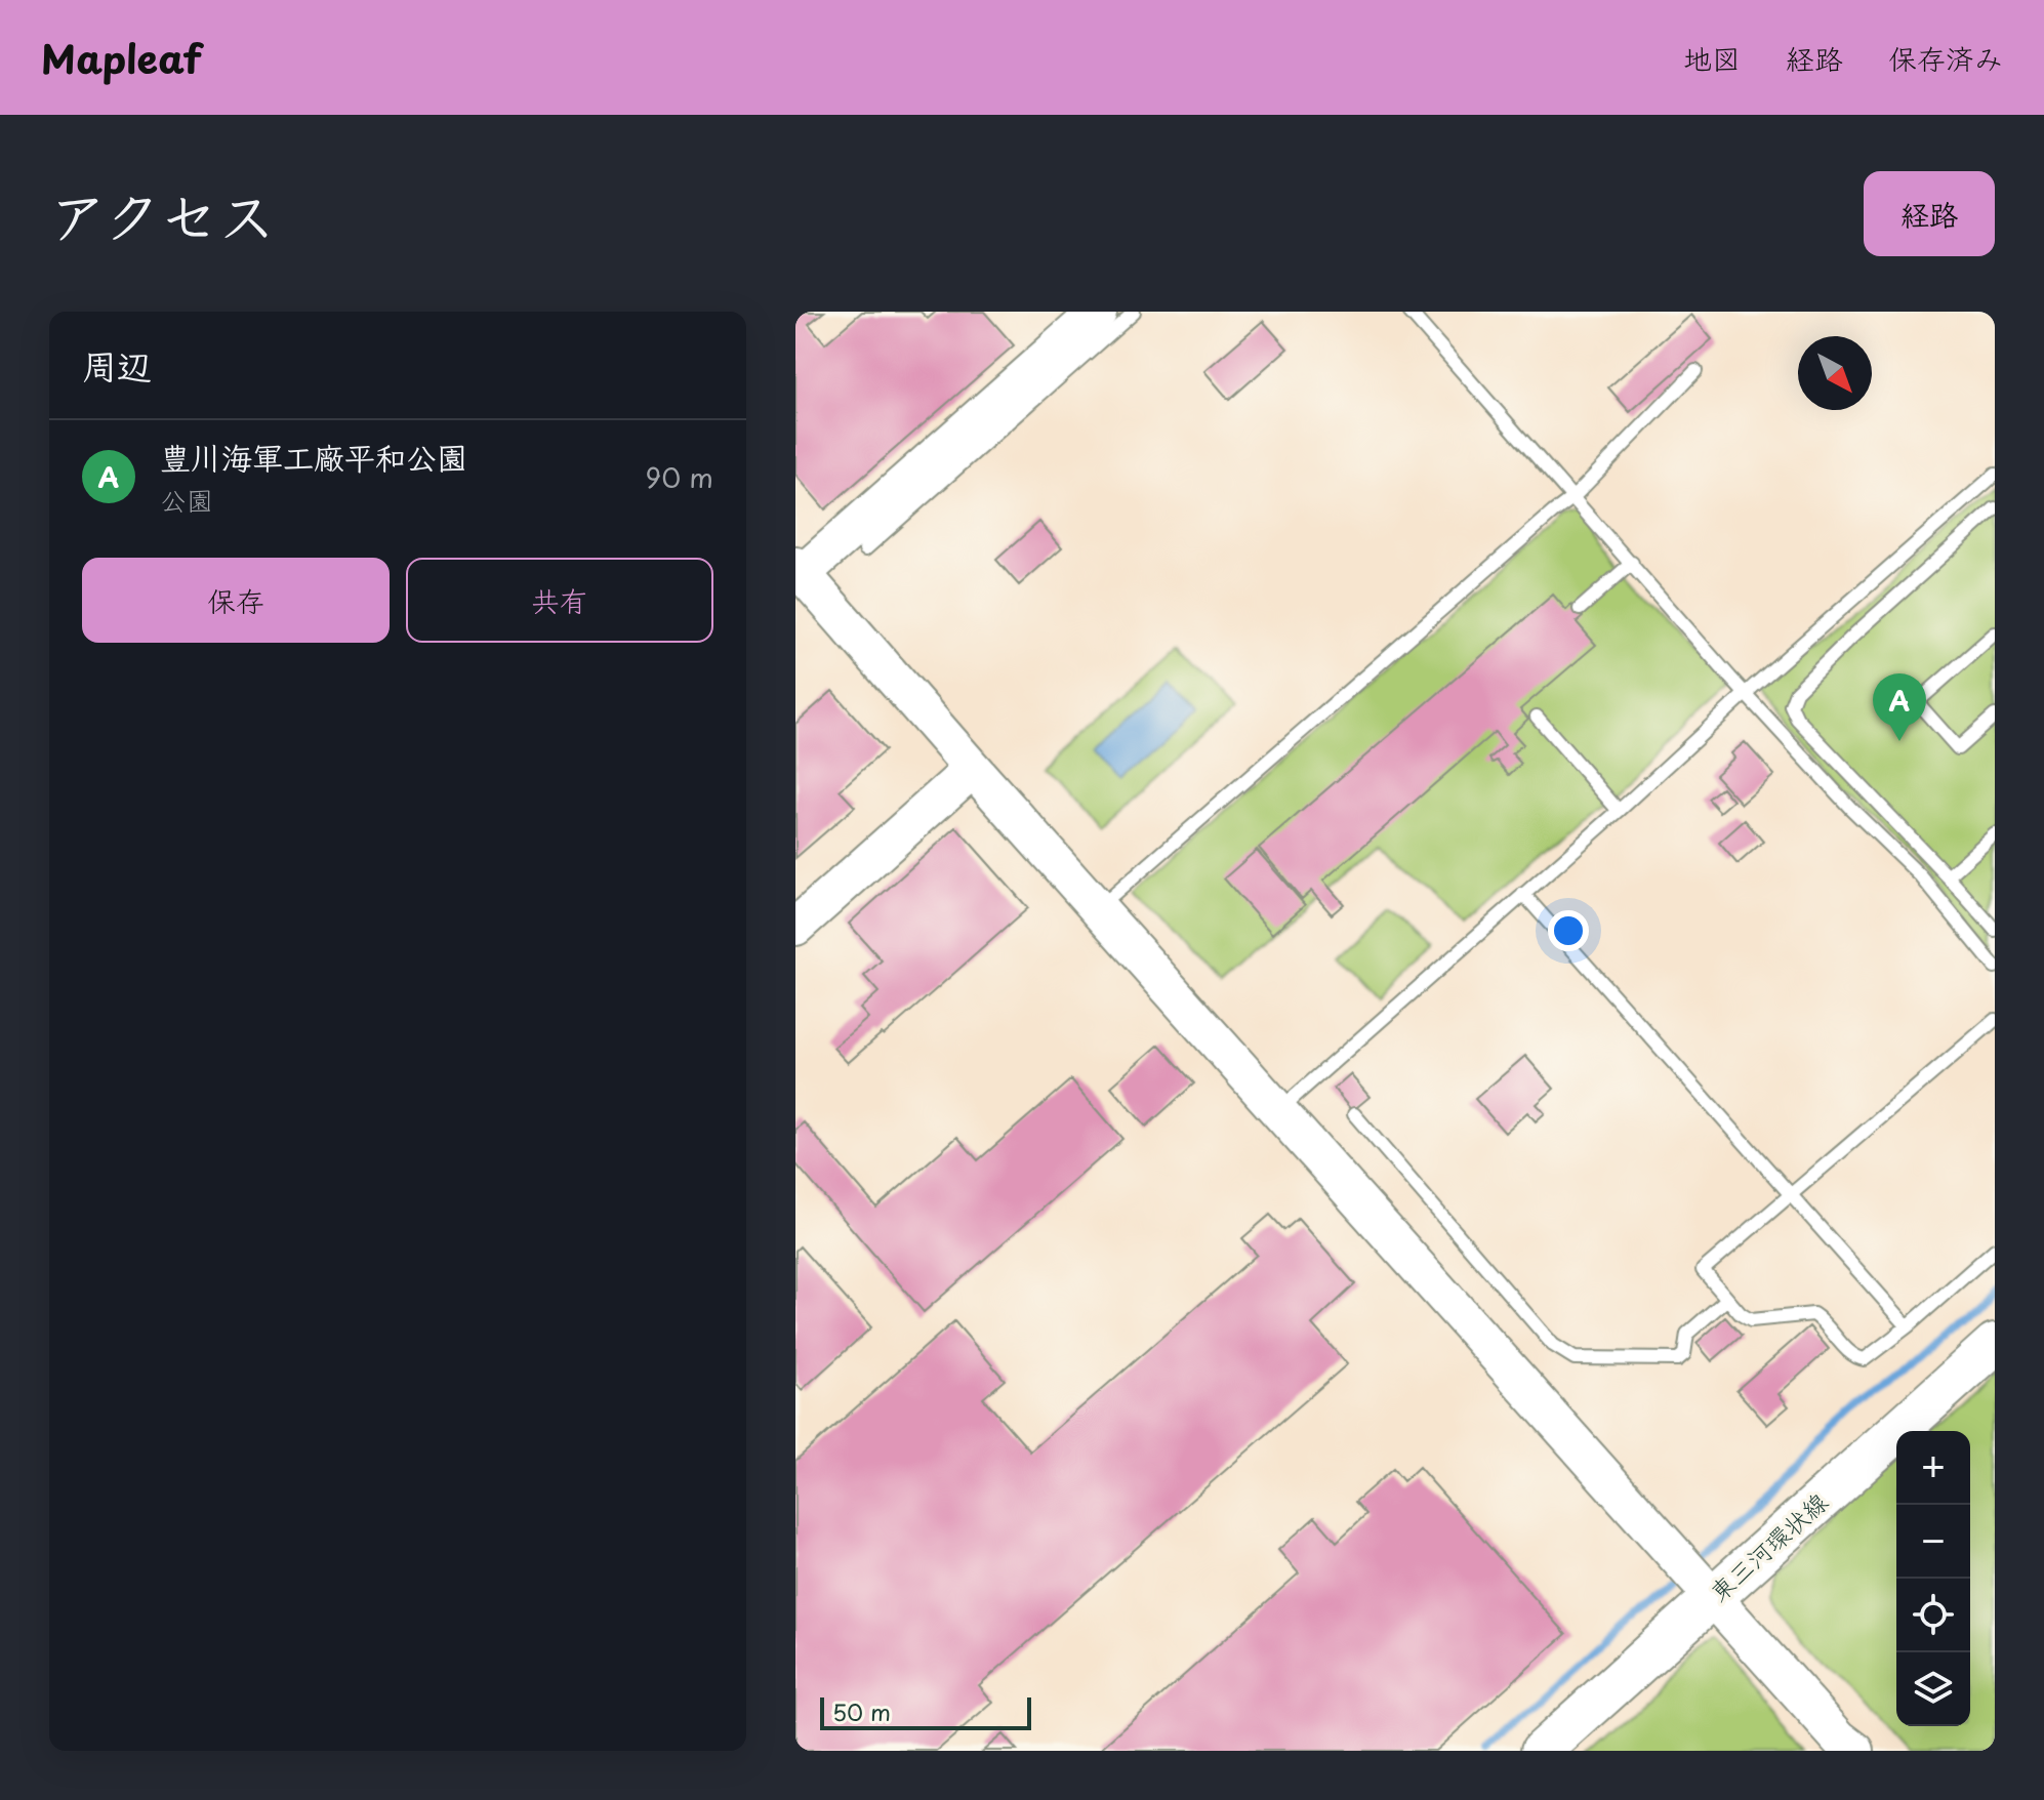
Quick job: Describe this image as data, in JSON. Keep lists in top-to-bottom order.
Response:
{
  "streets": {
    "main road": ["東三河環状線"]
  },
  "scale_bar": "50 m",
  "north": "bottom right",
  "page": {
    "header": "Mapleaf",
    "nav": ["地図", "経路", "保存済み"],
    "title": "アクセス",
    "buttons": [
      "経路",
      ["保存", "共有"]
    ],
    "heading": "周辺",
    "list": [
      {
        "mark": "A",
        "name": "豊川海軍工廠平和公園",
        "note": "公園",
        "value": "90 m"
      }
    ],
    "pins": "A",
    "map_buttons": ["+", "−"],
    "scale": "50 m"
  }
}
